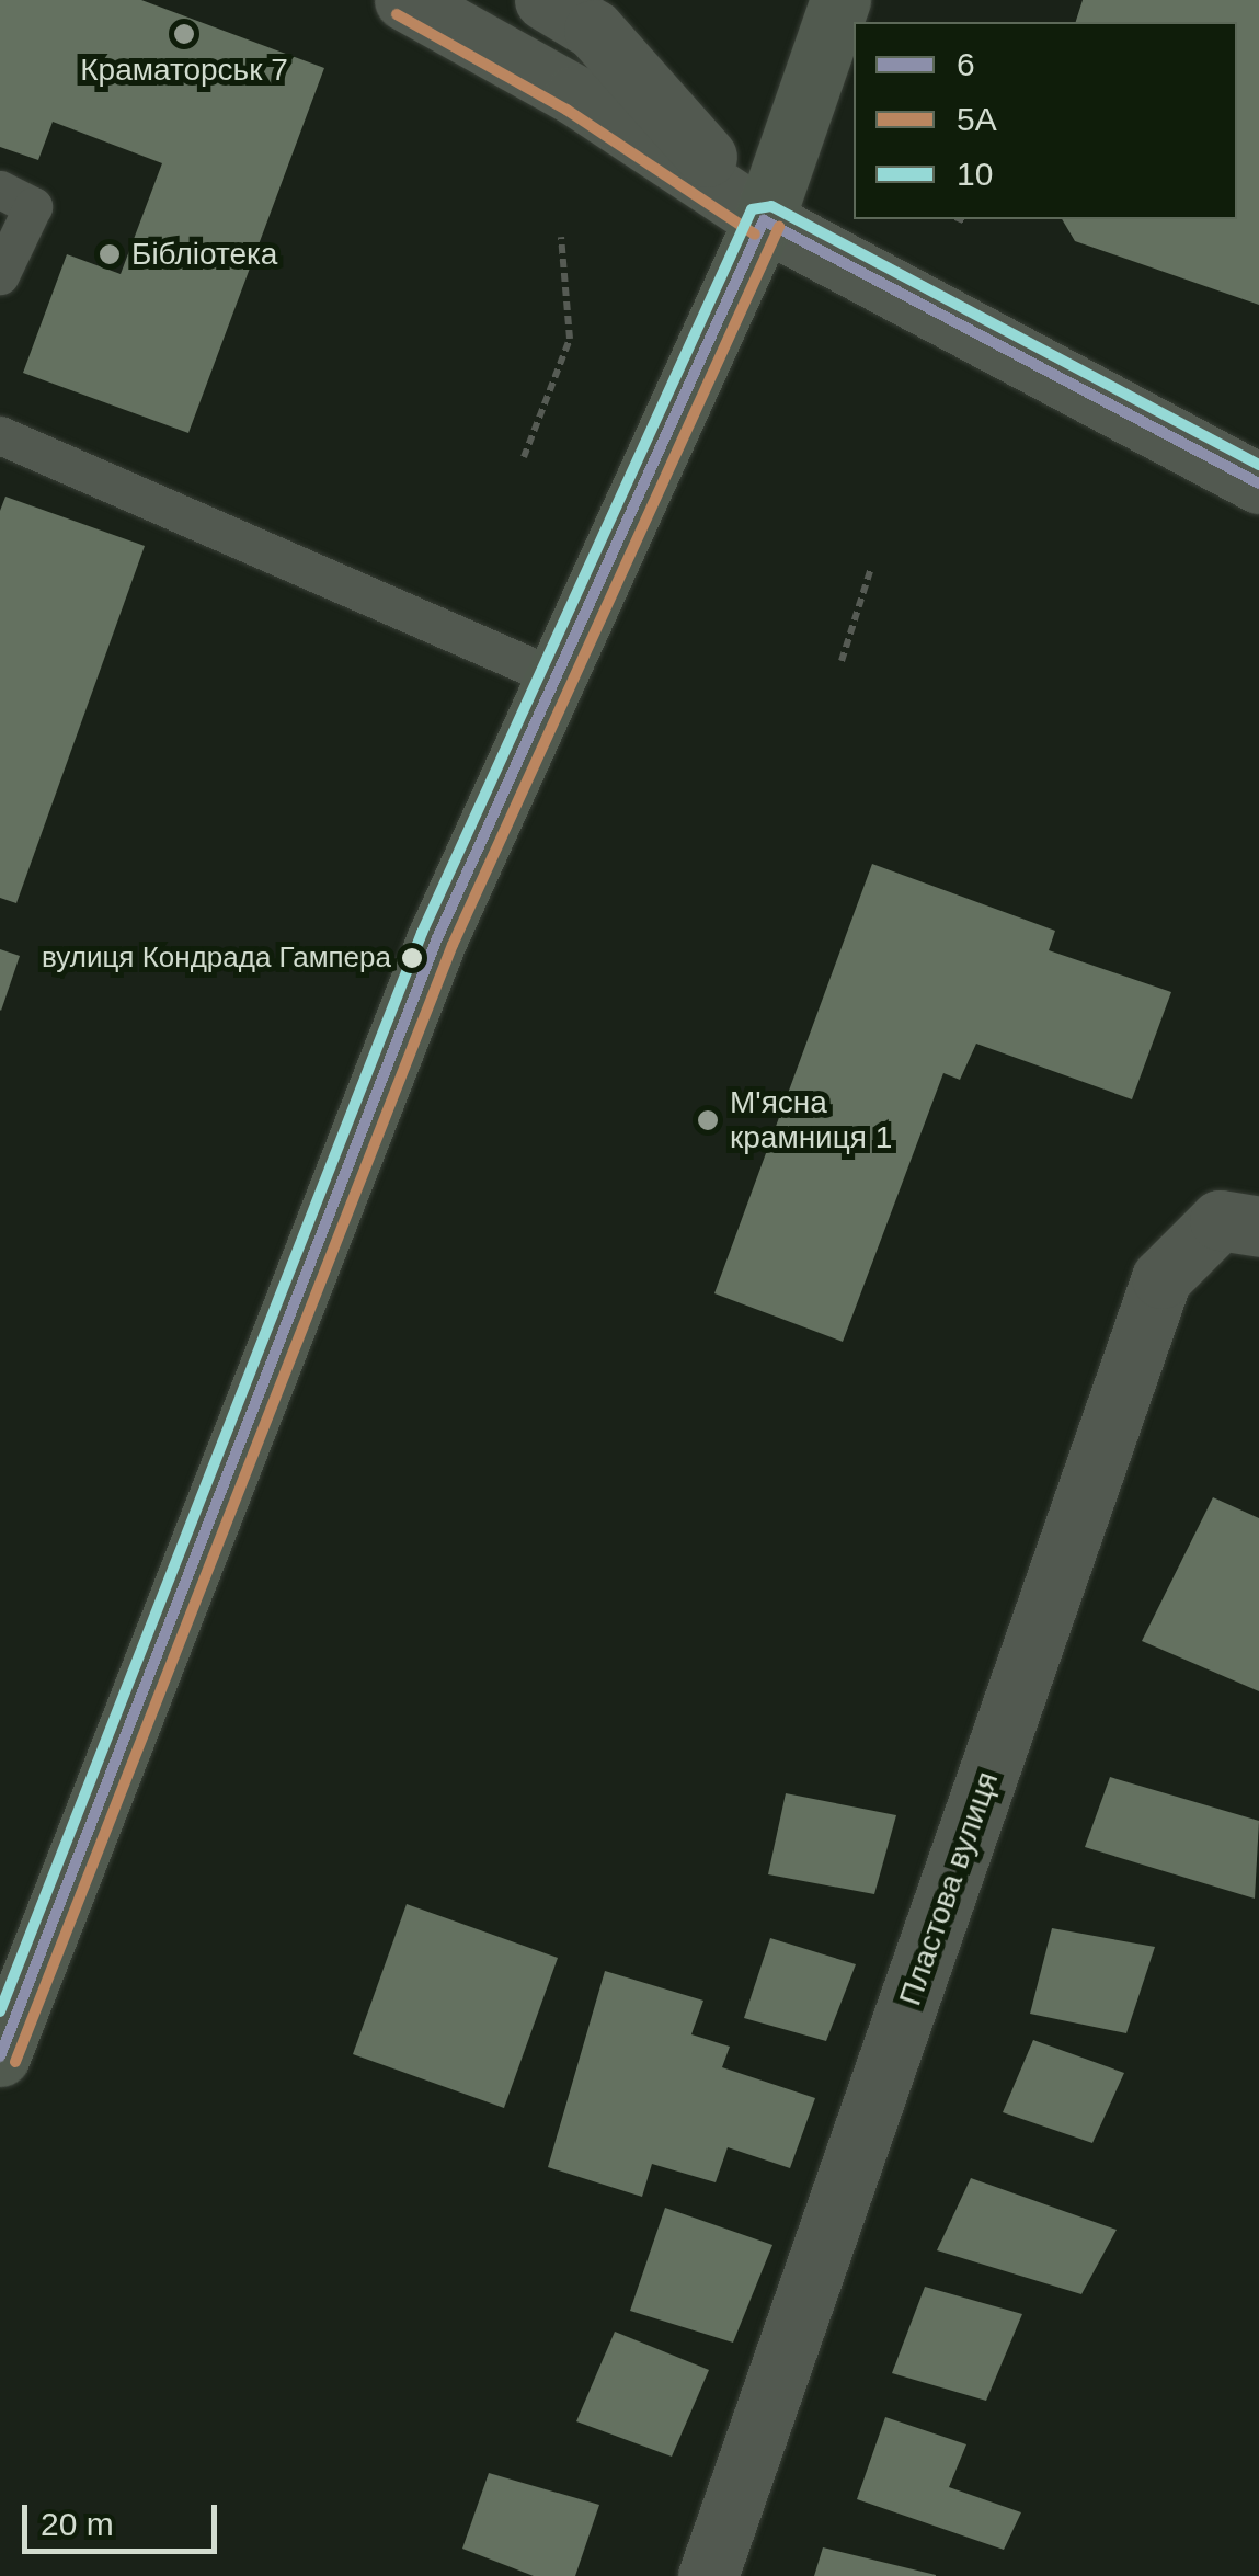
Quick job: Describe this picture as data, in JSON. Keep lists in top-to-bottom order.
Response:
{
  "streets": {
    "street": ["Пластова вулиця"]
  },
  "places": [
    "Краматорськ 7",
    "Бібліотека",
    "вулиця Кондрада Гампера",
    "М'ясна крамниця 1"
  ],
  "lines": ["transit line 5А", "transit line 10", "transit line 6"],
  "legend": ["6", "5А", "10"],
  "scale_bar": "20 m"
}
